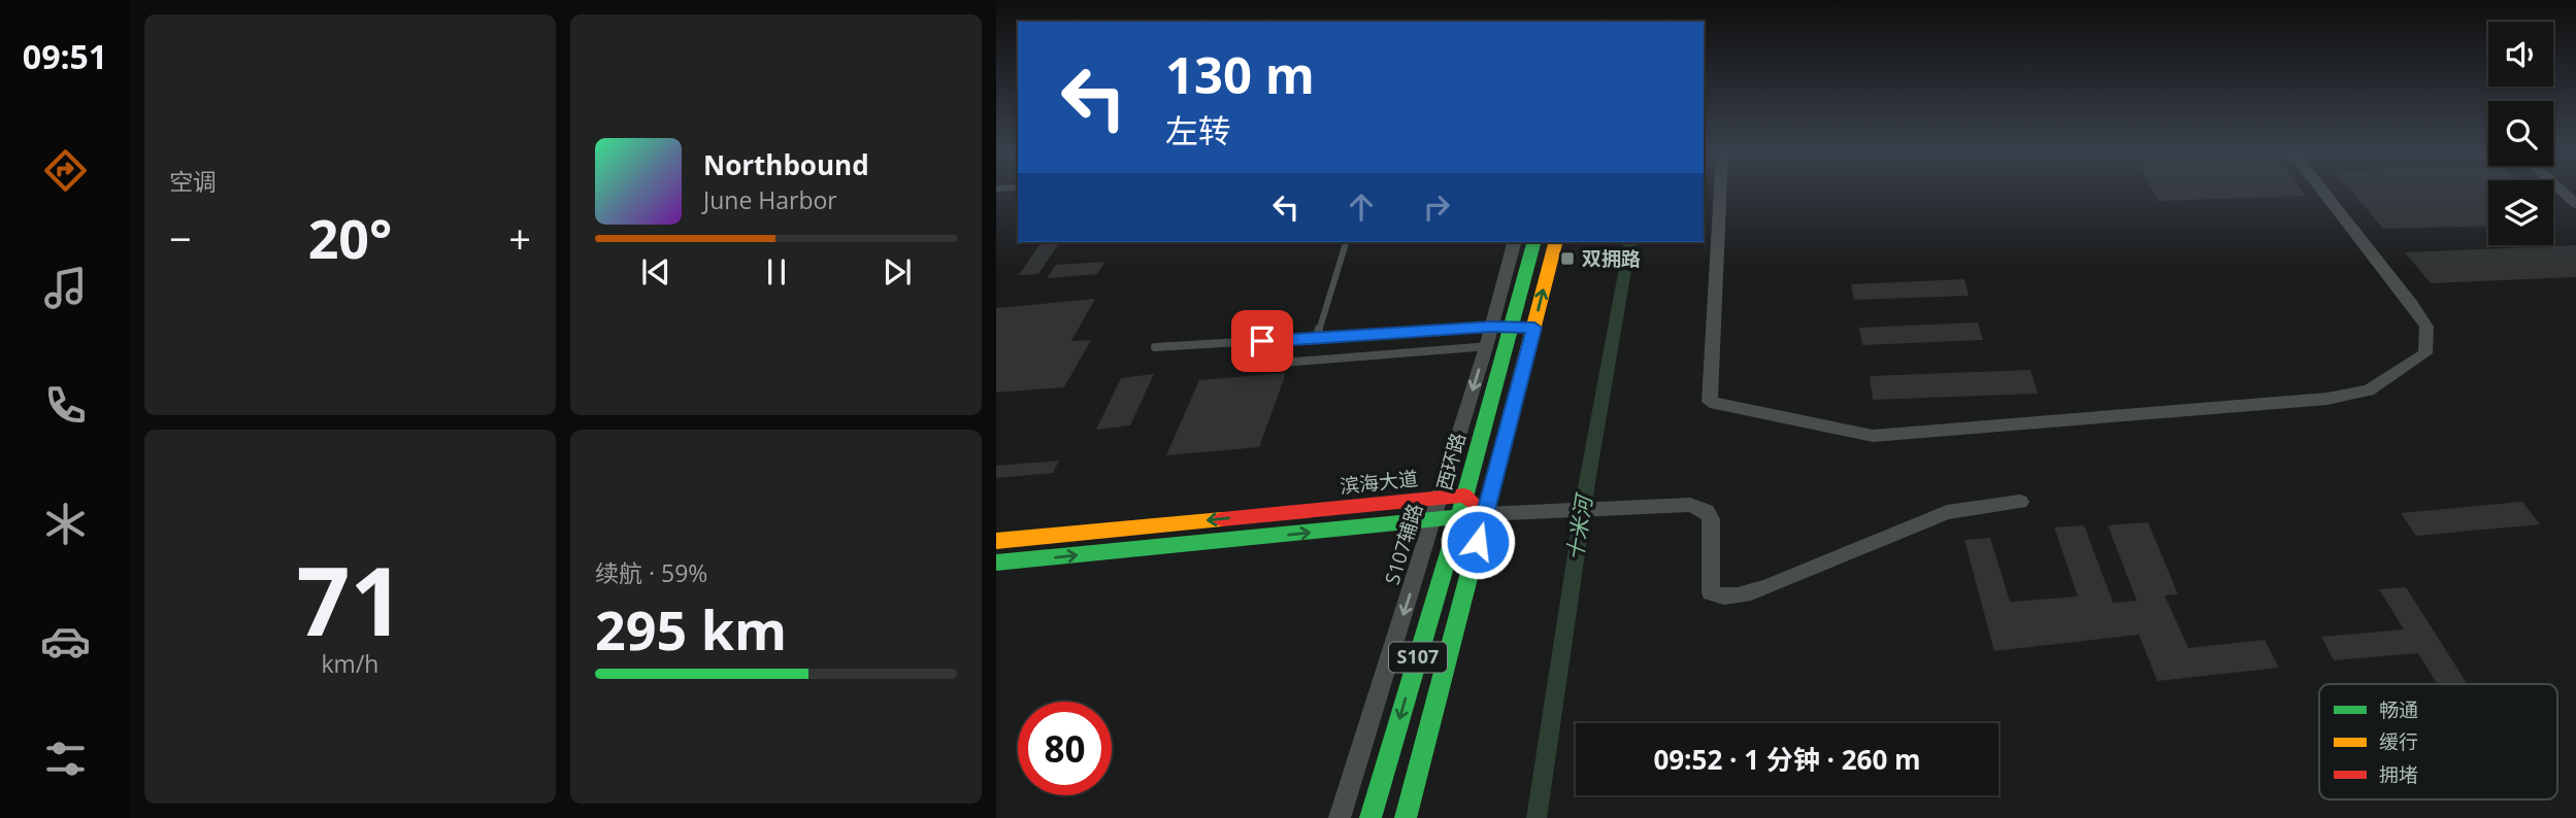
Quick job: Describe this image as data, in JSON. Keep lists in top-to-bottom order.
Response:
{
  "streets": {
    "main road": ["西环路", "滨海大道", "S107"],
    "street": ["S107辅路"]
  },
  "crossings": [
    ["西环路", "滨海大道"],
    ["西环路", "S107辅路"],
    ["滨海大道", "S107辅路"]
  ],
  "one_way": ["S107辅路"],
  "water": ["十米河"],
  "places": {
    "transit": ["双拥路"]
  },
  "legend": ["畅通", "缓行", "拥堵"],
  "page": {
    "tabs": "09:51",
    "tile": [
      "空调",
      ["71", "km/h"],
      ["续航 · 59%", "295 km"]
    ],
    "turn": ["130 m", "左转"],
    "song": ["Northbound", "June Harbor"],
    "heat": ["−", "20°", "+"],
    "limit": "80",
    "trip": "09:52 · 1 分钟 · 260 m"
  }
}
